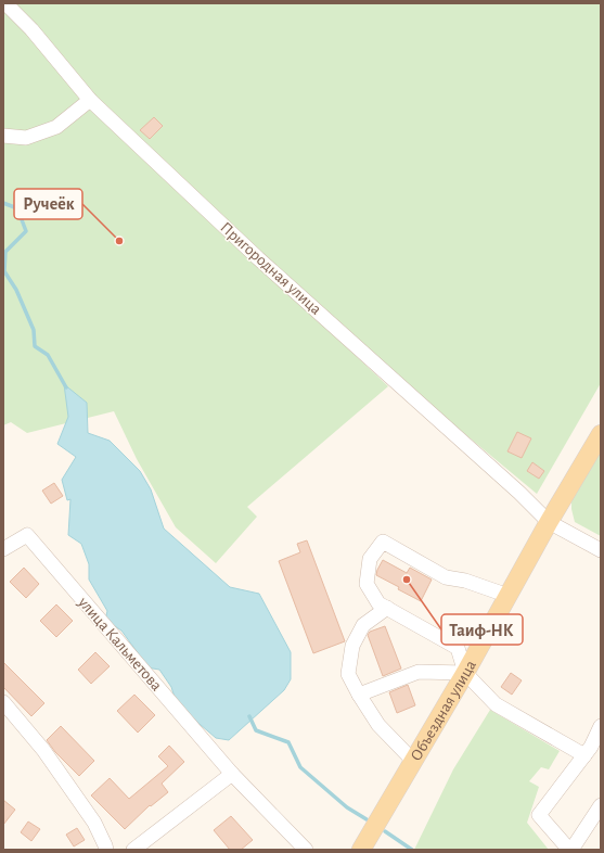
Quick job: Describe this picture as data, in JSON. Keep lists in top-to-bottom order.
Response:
{
  "streets": {
    "main road": ["Объездная улица"],
    "street": ["Пригородная улица", "улица Кальметова"]
  },
  "crossings": [
    ["Пригородная улица", "Объездная улица"]
  ],
  "places": ["Ручеёк", "Таиф-НК"]
}
